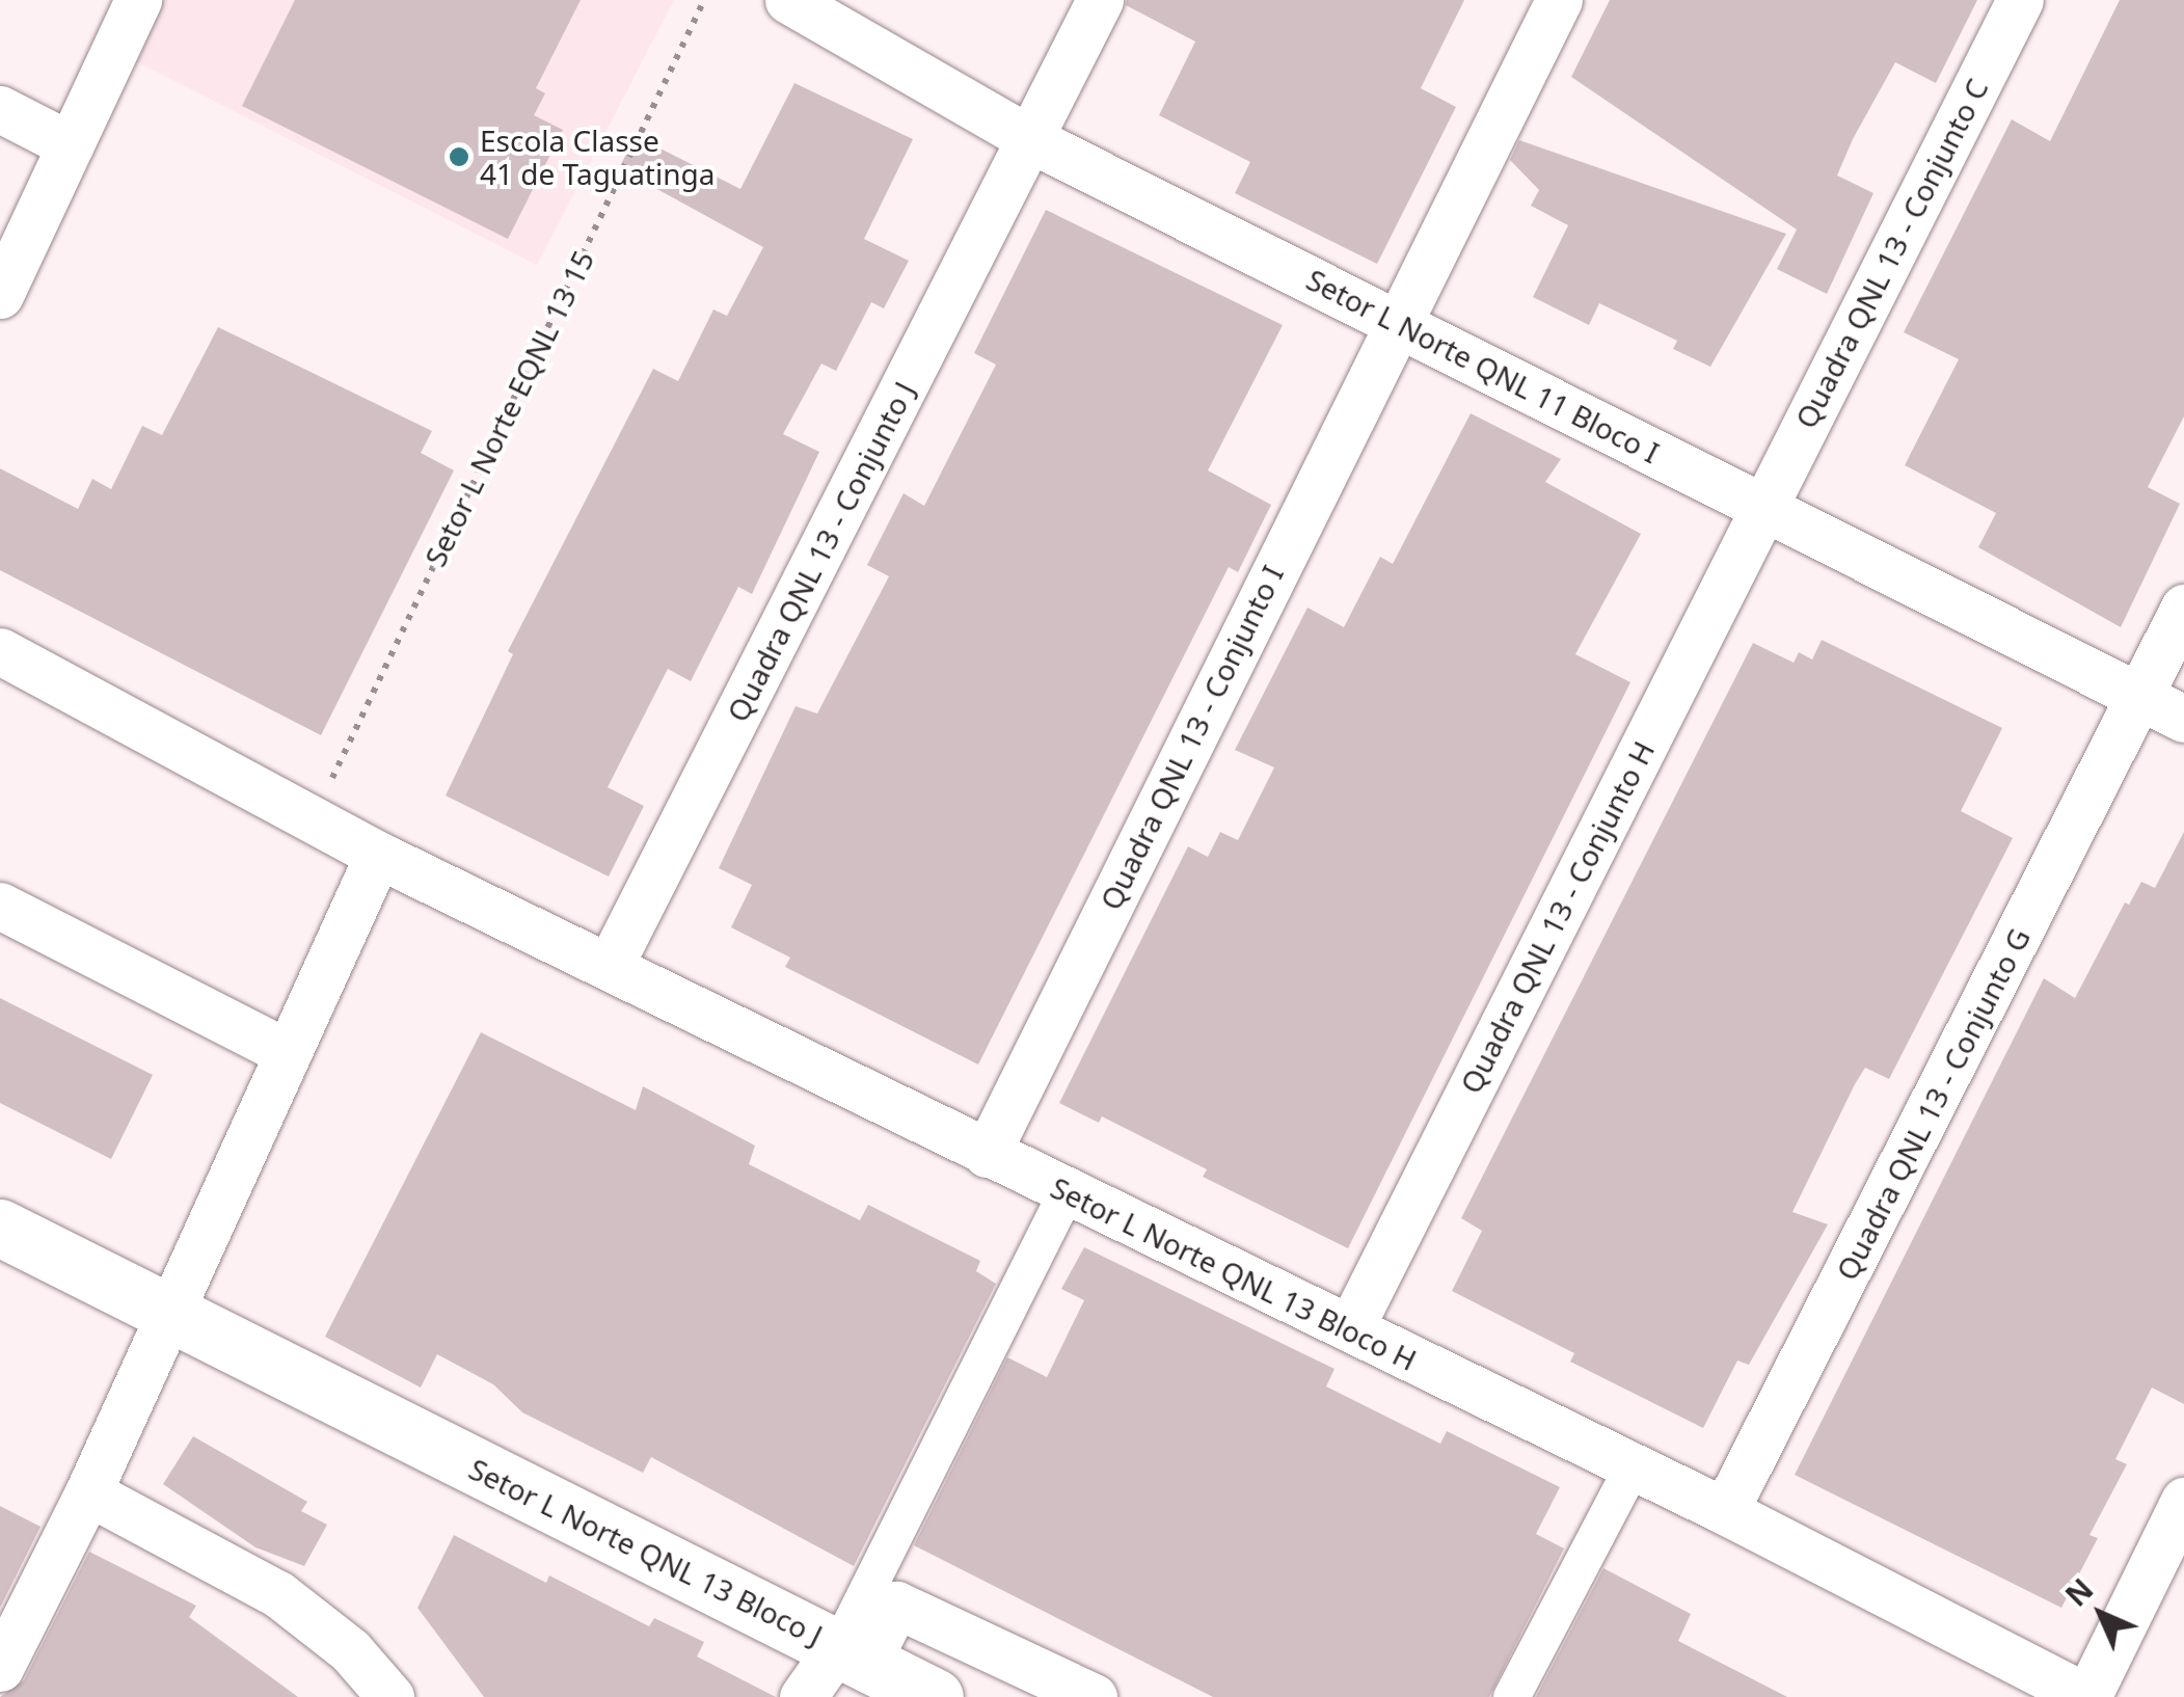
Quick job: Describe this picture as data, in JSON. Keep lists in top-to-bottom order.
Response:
{
  "streets": {
    "street": [
      "Quadra QNL 13 - Conjunto C",
      "Setor L Norte QNL 11 Bloco I",
      "Quadra QNL 13 - Conjunto J",
      "Quadra QNL 13 - Conjunto I",
      "Quadra QNL 13 - Conjunto H",
      "Quadra QNL 13 - Conjunto G",
      "Setor L Norte QNL 13 Bloco H",
      "Setor L Norte QNL 13 Bloco J"
    ],
    "path": ["Setor L Norte EQNL 13 15"]
  },
  "crossings": [
    ["Quadra QNL 13 - Conjunto C", "Setor L Norte QNL 11 Bloco I"],
    ["Quadra QNL 13 - Conjunto C", "Quadra QNL 13 - Conjunto H"],
    ["Setor L Norte QNL 11 Bloco I", "Quadra QNL 13 - Conjunto J"],
    ["Setor L Norte QNL 11 Bloco I", "Quadra QNL 13 - Conjunto I"],
    ["Setor L Norte QNL 11 Bloco I", "Quadra QNL 13 - Conjunto H"],
    ["Setor L Norte QNL 11 Bloco I", "Quadra QNL 13 - Conjunto G"],
    ["Quadra QNL 13 - Conjunto J", "Setor L Norte QNL 13 Bloco H"],
    ["Quadra QNL 13 - Conjunto I", "Setor L Norte QNL 13 Bloco H"],
    ["Quadra QNL 13 - Conjunto H", "Setor L Norte QNL 13 Bloco H"],
    ["Quadra QNL 13 - Conjunto G", "Setor L Norte QNL 13 Bloco H"],
    ["Setor L Norte QNL 13 Bloco H", "Setor L Norte QNL 13 Bloco J"]
  ],
  "places": ["Escola Classe 41 de Taguatinga"],
  "north": "top left"
}
